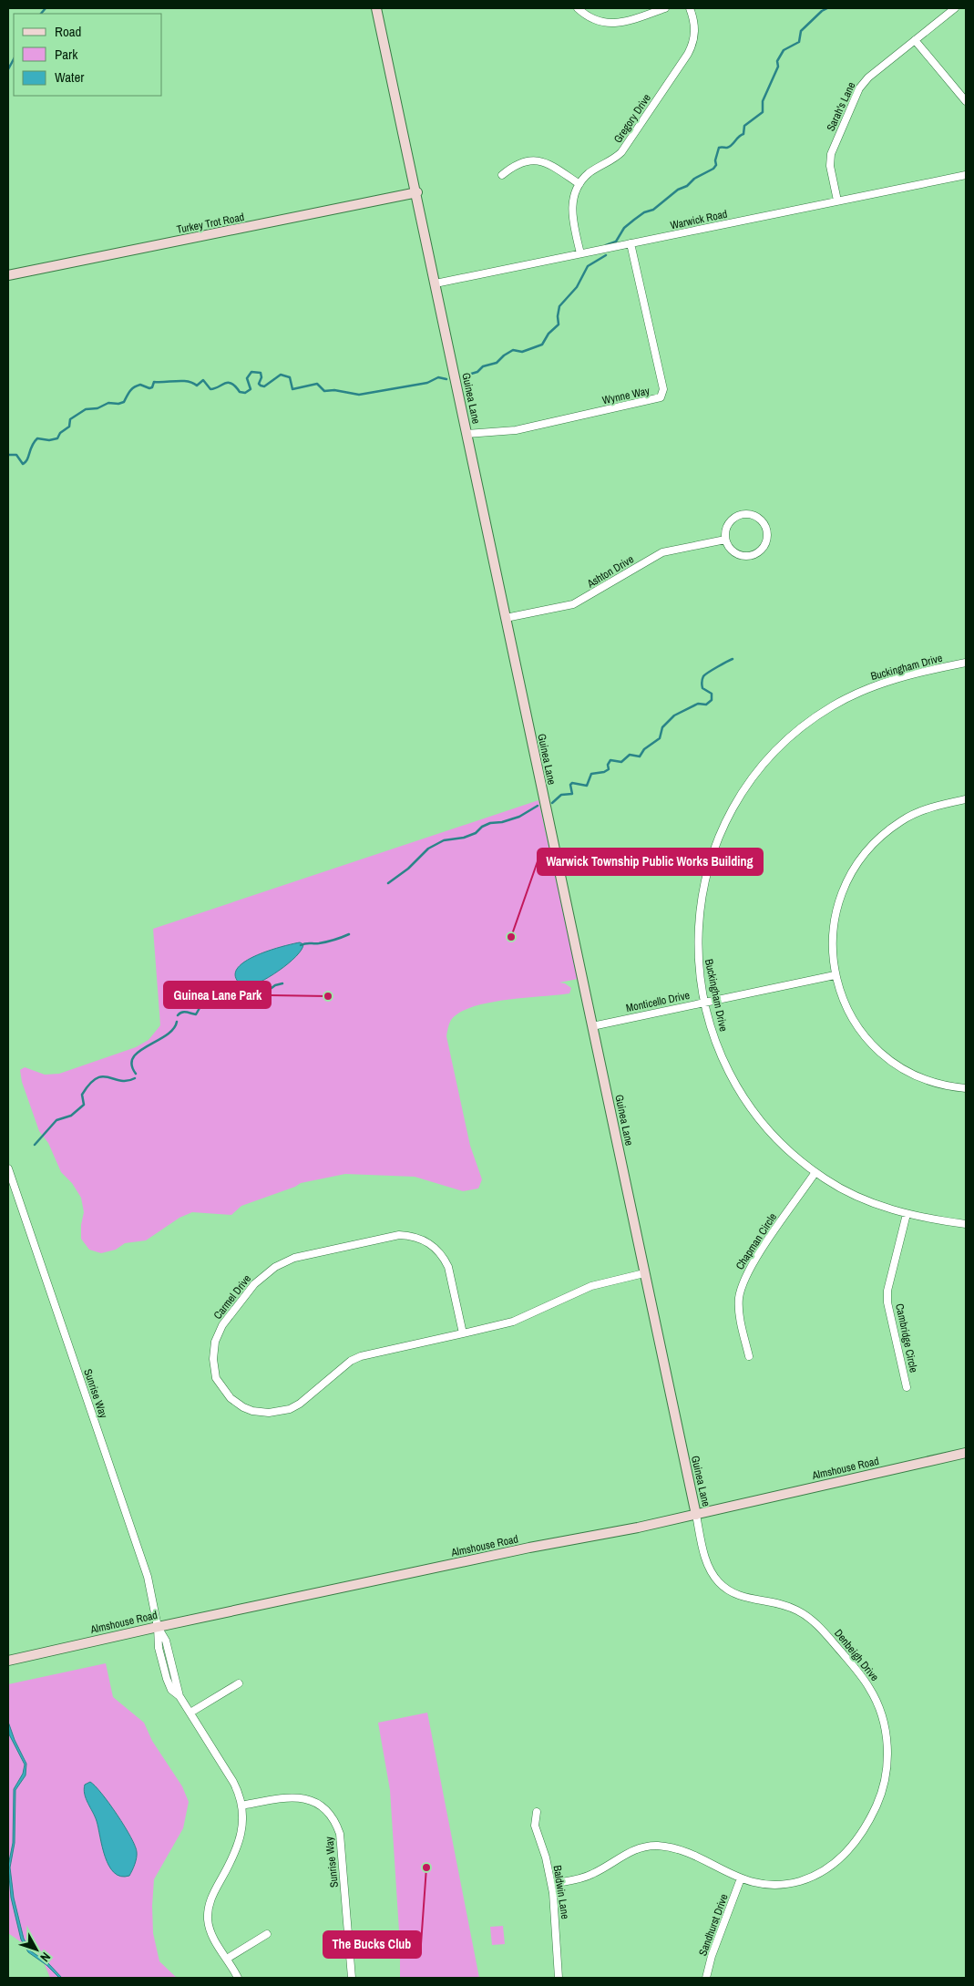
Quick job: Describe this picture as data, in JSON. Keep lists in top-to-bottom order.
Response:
{
  "streets": {
    "street": [
      "Sarah's Lane",
      "Gregory Drive",
      "Warwick Road",
      "Turkey Trot Road",
      "Wynne Way",
      "Guinea Lane",
      "Ashton Drive",
      "Buckingham Drive",
      "Monticello Drive",
      "Chapman Circle",
      "Carmel Drive",
      "Cambridge Circle",
      "Sunrise Way",
      "Almshouse Road",
      "Denbeigh Drive",
      "Baldwin Lane",
      "Sandhurst Drive"
    ]
  },
  "crossings": [
    ["Sarah's Lane", "Warwick Road"],
    ["Gregory Drive", "Warwick Road"],
    ["Warwick Road", "Wynne Way"],
    ["Warwick Road", "Guinea Lane"],
    ["Turkey Trot Road", "Guinea Lane"],
    ["Wynne Way", "Guinea Lane"],
    ["Guinea Lane", "Ashton Drive"],
    ["Guinea Lane", "Monticello Drive"],
    ["Guinea Lane", "Carmel Drive"],
    ["Guinea Lane", "Almshouse Road"],
    ["Guinea Lane", "Denbeigh Drive"],
    ["Buckingham Drive", "Monticello Drive"],
    ["Buckingham Drive", "Chapman Circle"],
    ["Buckingham Drive", "Cambridge Circle"],
    ["Sunrise Way", "Almshouse Road"],
    ["Almshouse Road", "Denbeigh Drive"],
    ["Denbeigh Drive", "Baldwin Lane"],
    ["Denbeigh Drive", "Sandhurst Drive"]
  ],
  "places": ["Warwick Township Public Works Building", "Guinea Lane Park", "The Bucks Club"],
  "legend": ["Road", "Park", "Water"],
  "north": "bottom right"
}
